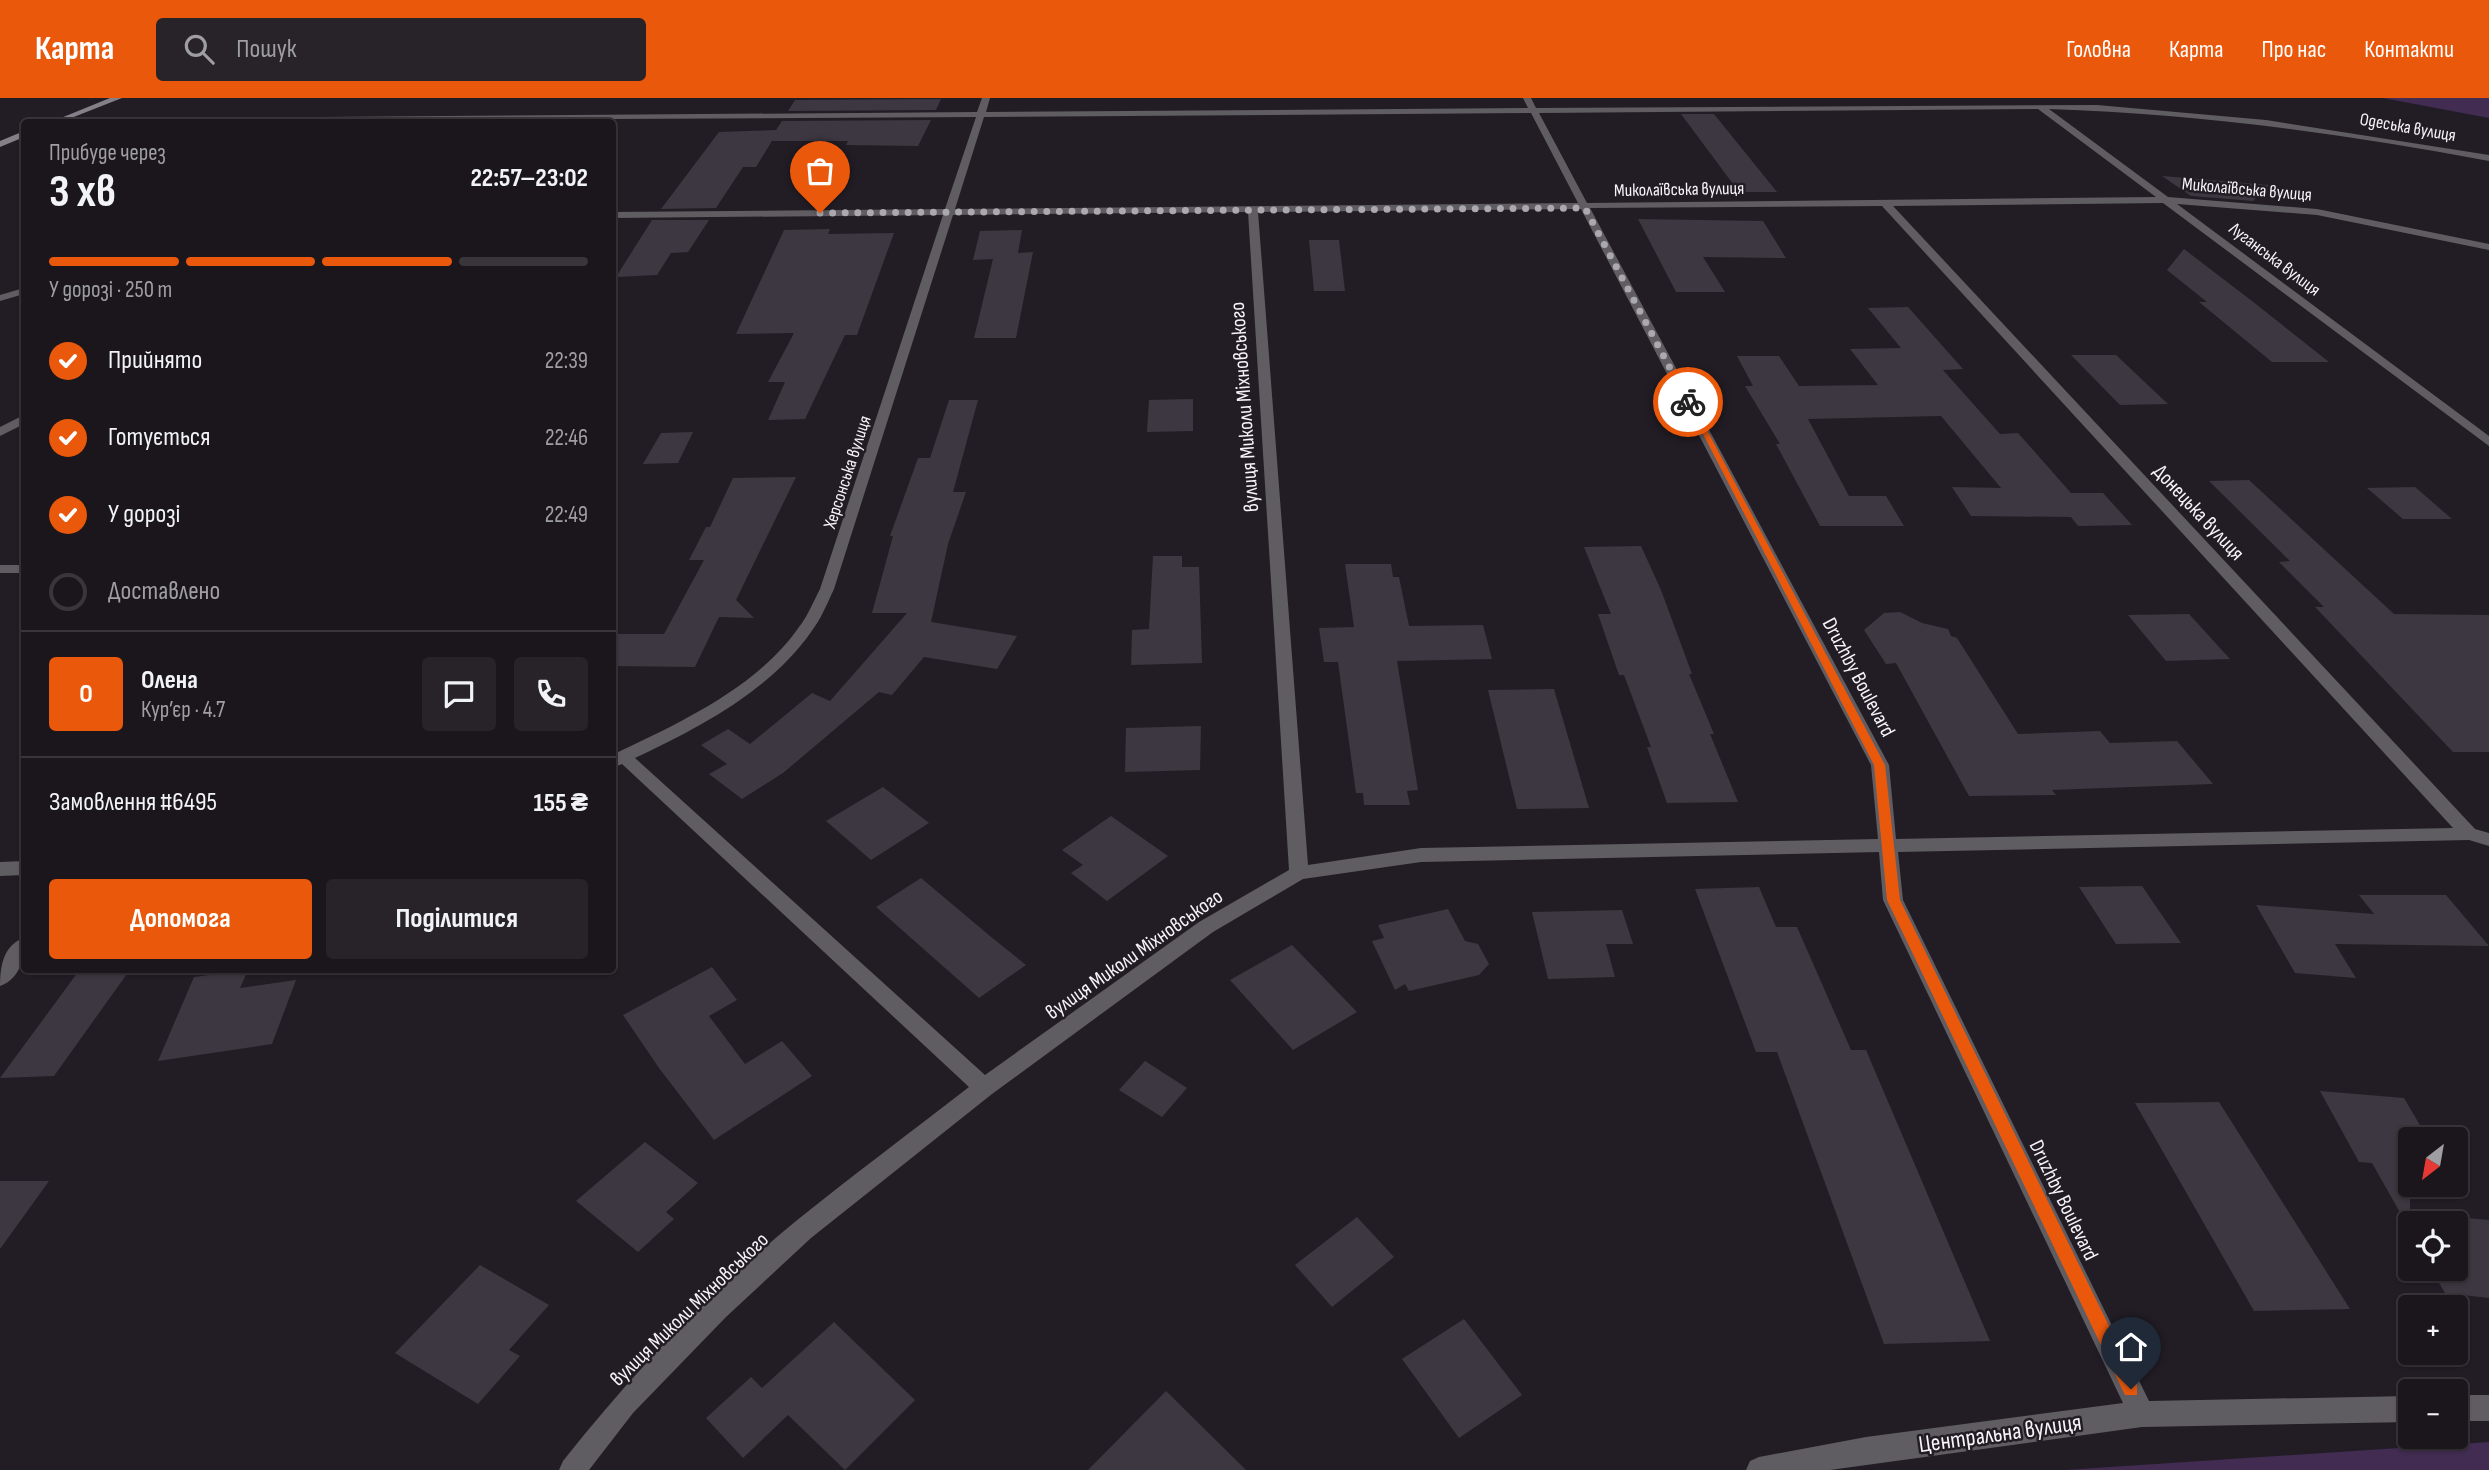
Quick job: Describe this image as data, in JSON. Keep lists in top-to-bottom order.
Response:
{
  "streets": {
    "street": [
      "Одеська вулиця",
      "Миколаївська вулиця",
      "Луганська вулиця",
      "вулиця Миколи Міхновського",
      "Херсонська вулиця",
      "Донецька вулиця",
      "Druzhby Boulevard",
      "Центральна вулиця"
    ]
  },
  "crossings": [
    ["Одеська вулиця", "Луганська вулиця"],
    ["Одеська вулиця", "Херсонська вулиця"],
    ["Одеська вулиця", "Druzhby Boulevard"],
    ["Миколаївська вулиця", "Луганська вулиця"],
    ["Миколаївська вулиця", "вулиця Миколи Міхновського"],
    ["Миколаївська вулиця", "Херсонська вулиця"],
    ["Миколаївська вулиця", "Донецька вулиця"],
    ["Миколаївська вулиця", "Druzhby Boulevard"],
    ["Druzhby Boulevard", "Центральна вулиця"]
  ],
  "north": "bottom left",
  "page": {
    "header": "Карта",
    "search": "Пошук",
    "nav": [
      "Головна",
      "Карта",
      "Про нас",
      "Контакти"
    ],
    "heading": ["3 хв", "Прибуде через", "22:57–23:02"],
    "panel": [
      "Олена",
      "Кур’єр · 4.7",
      "Замовлення #6495",
      "155 ₴"
    ],
    "bar": "У дорозі · 250 m",
    "list": [
      ["Прийнято", "22:39"],
      ["Готується", "22:46"],
      ["У дорозі", "22:49"],
      "Доставлено"
    ],
    "round": "О",
    "buttons": ["Допомога", "Поділитися"],
    "map_buttons": ["+", "−"]
  }
}
